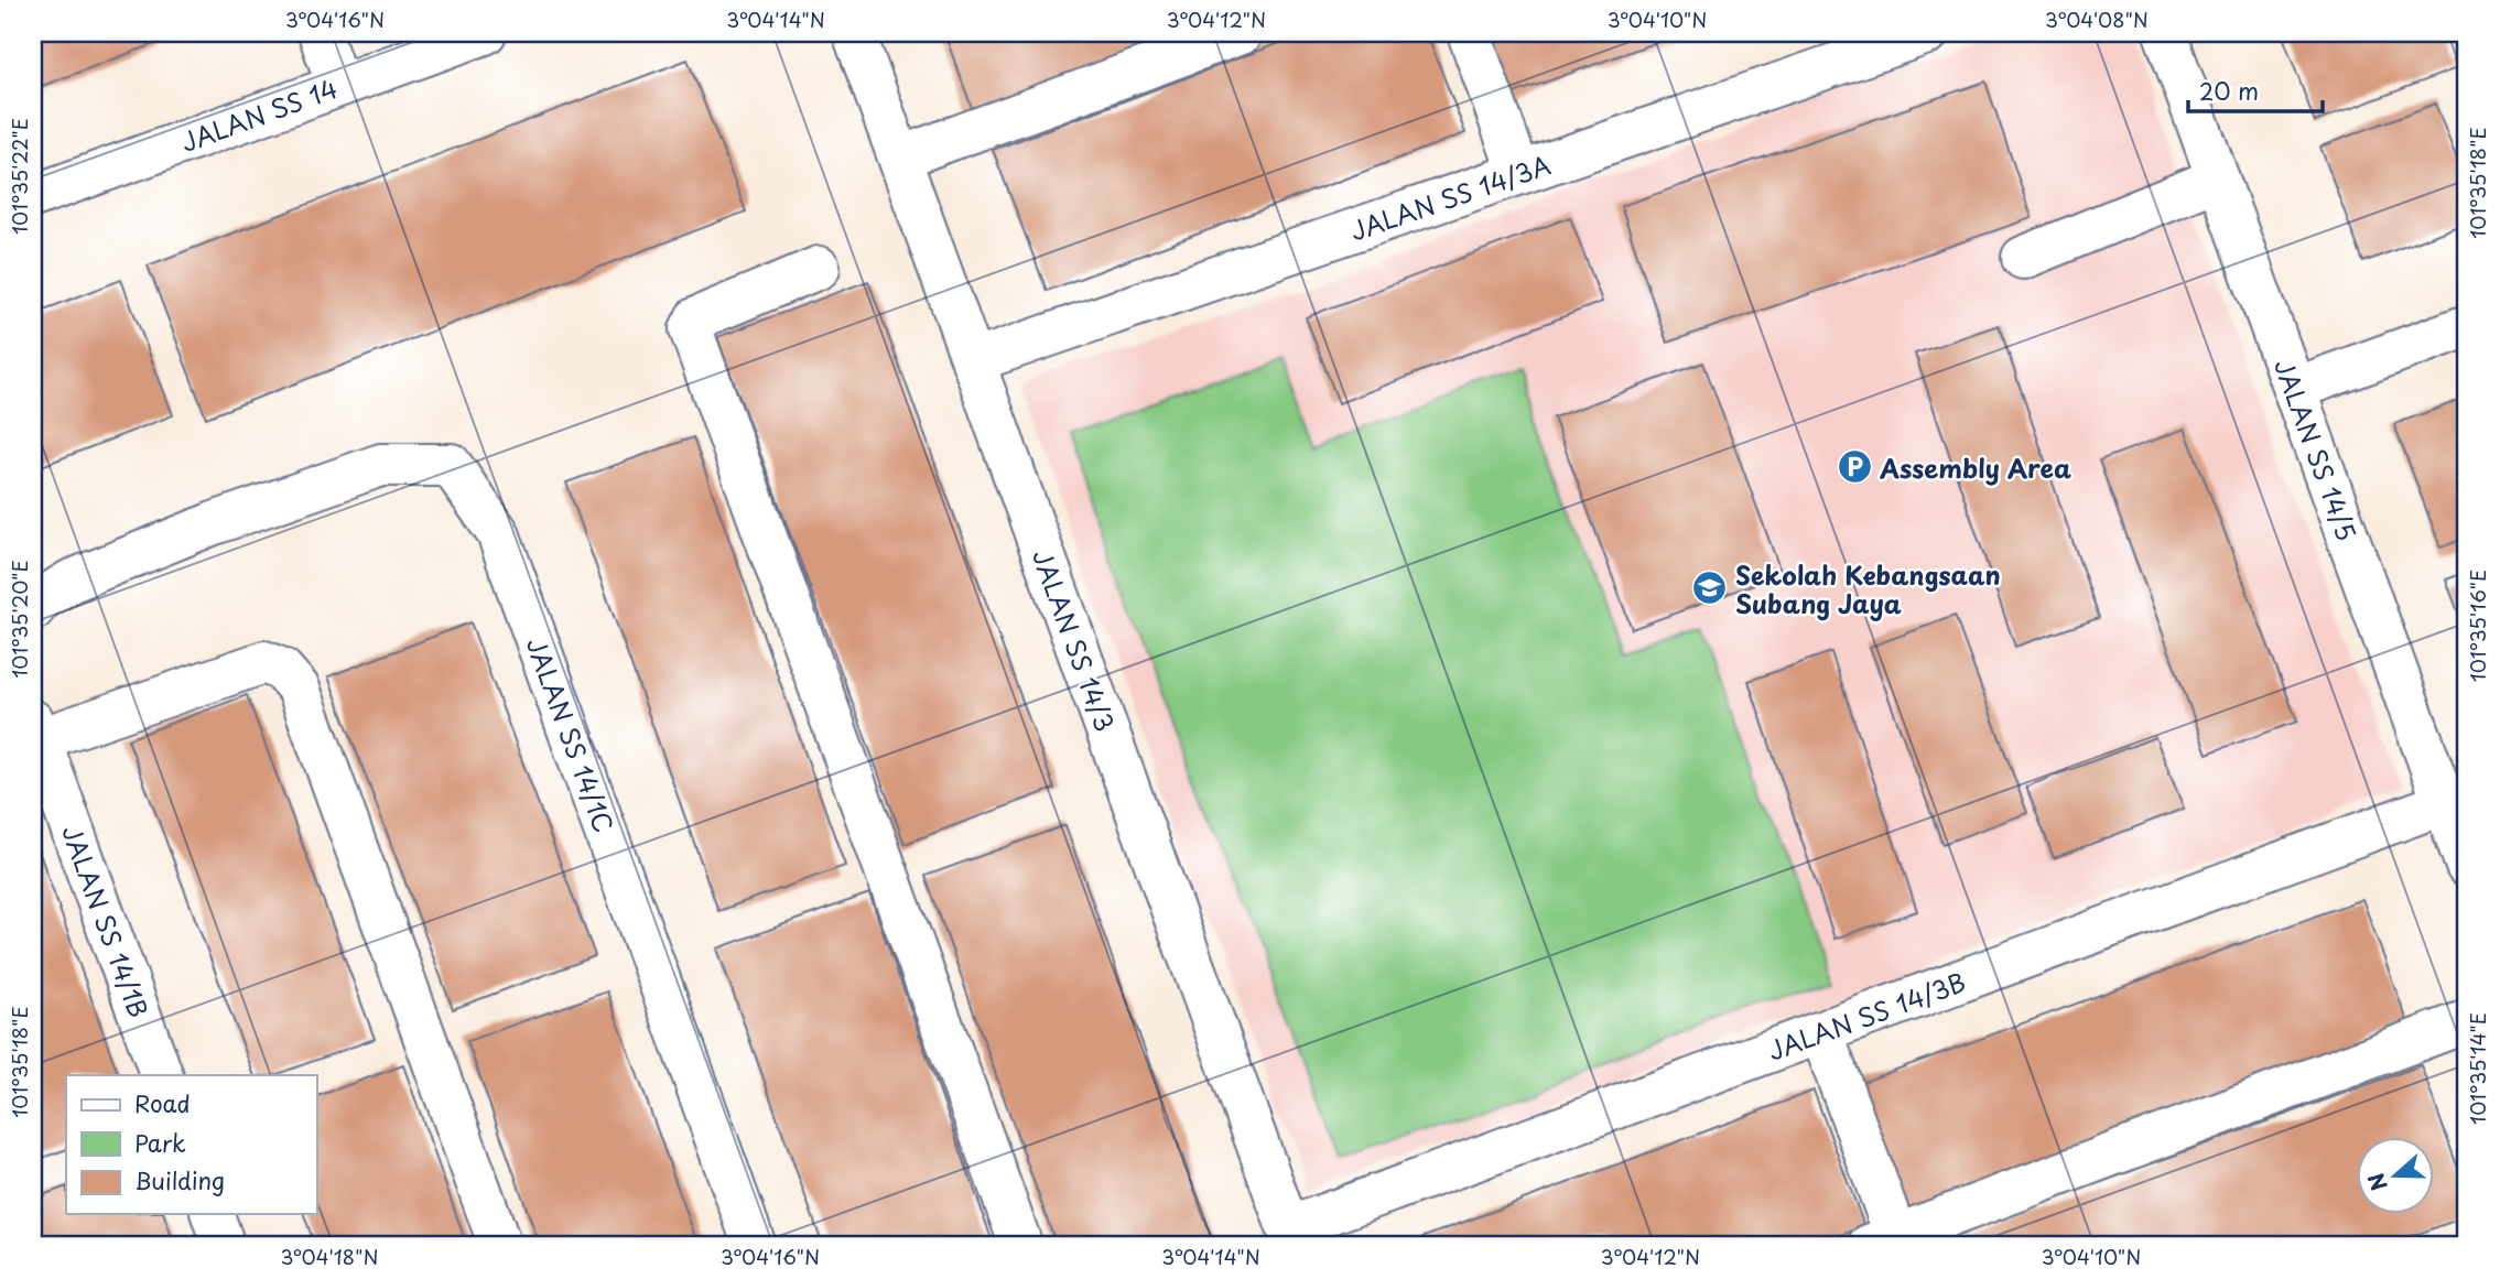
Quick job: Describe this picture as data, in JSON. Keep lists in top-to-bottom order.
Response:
{
  "streets": {
    "street": [
      "JALAN SS 14",
      "JALAN SS 14/3A",
      "JALAN SS 14/5",
      "JALAN SS 14/3",
      "JALAN SS 14/1C",
      "JALAN SS 14/1B",
      "JALAN SS 14/3B"
    ]
  },
  "crossings": [
    ["JALAN SS 14/3A", "JALAN SS 14/3"],
    ["JALAN SS 14/5", "JALAN SS 14/3B"],
    ["JALAN SS 14/3", "JALAN SS 14/3B"]
  ],
  "places": {
    "parking": ["Assembly Area"],
    "school or university": ["Sekolah Kebangsaan Subang Jaya"]
  },
  "legend": ["Road", "Park", "Building"],
  "scale_bar": "20 m",
  "north": "left",
  "coordinates": [
    "3°04'16\"N",
    "3°04'14\"N",
    "3°04'12\"N",
    "3°04'10\"N",
    "3°04'08\"N",
    "101°35'22\"E",
    "101°35'18\"E",
    "101°35'20\"E",
    "101°35'16\"E",
    "101°35'14\"E",
    "3°04'18\"N"
  ]
}
